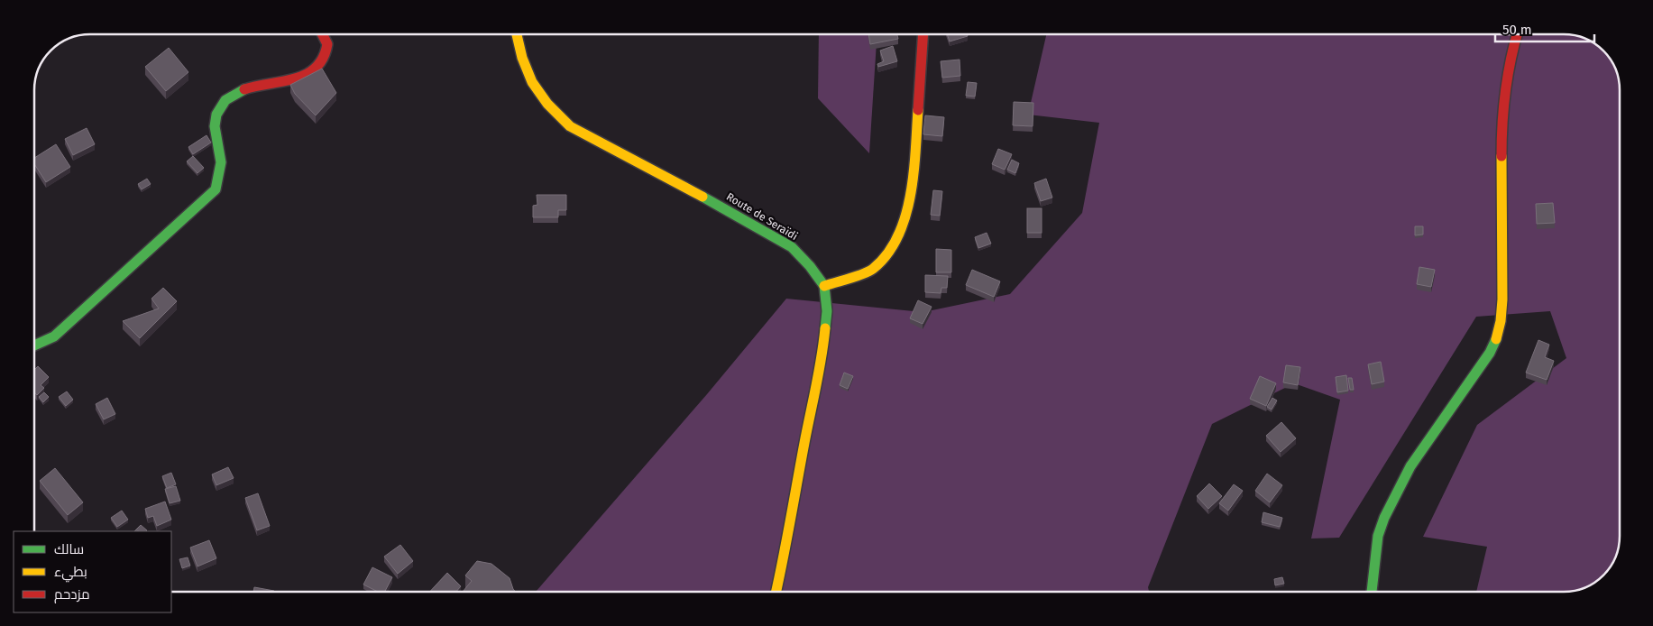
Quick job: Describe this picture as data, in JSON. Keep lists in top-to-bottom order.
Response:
{
  "streets": {
    "main road": ["Route de Seraïdi"]
  },
  "legend": ["سالك", "بطيء", "مزدحم"],
  "scale_bar": "50 m"
}
